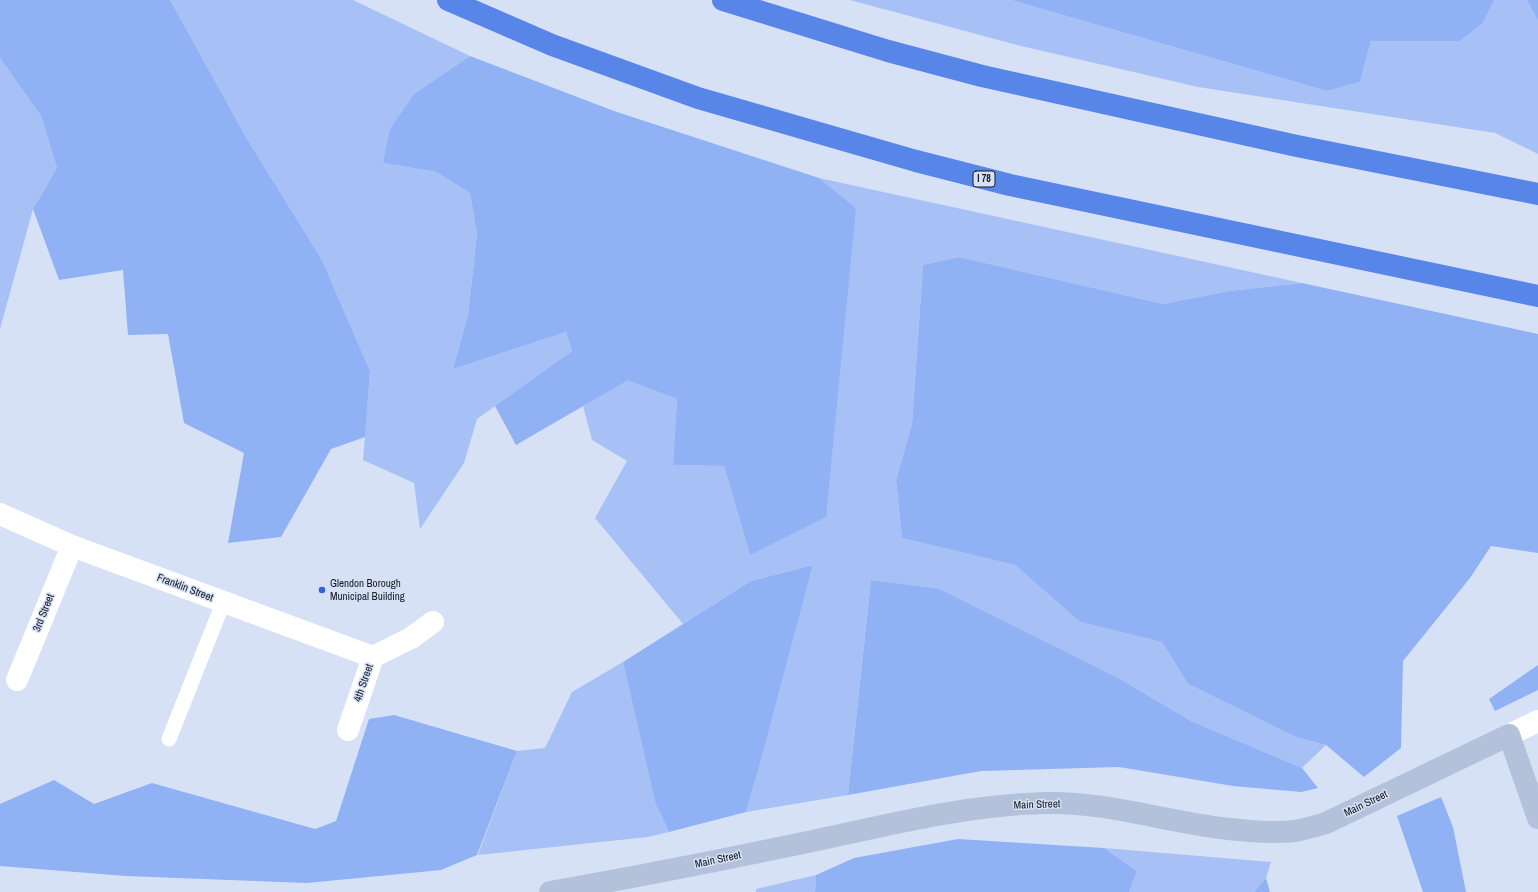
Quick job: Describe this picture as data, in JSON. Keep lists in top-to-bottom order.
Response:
{
  "streets": {
    "highway": ["I 78"],
    "main road": ["Main Street"],
    "street": ["Franklin Street", "3rd Street", "4th Street"]
  },
  "crossings": [
    ["Franklin Street", "3rd Street"],
    ["Franklin Street", "4th Street"]
  ],
  "places": ["Glendon Borough Municipal Building"]
}
